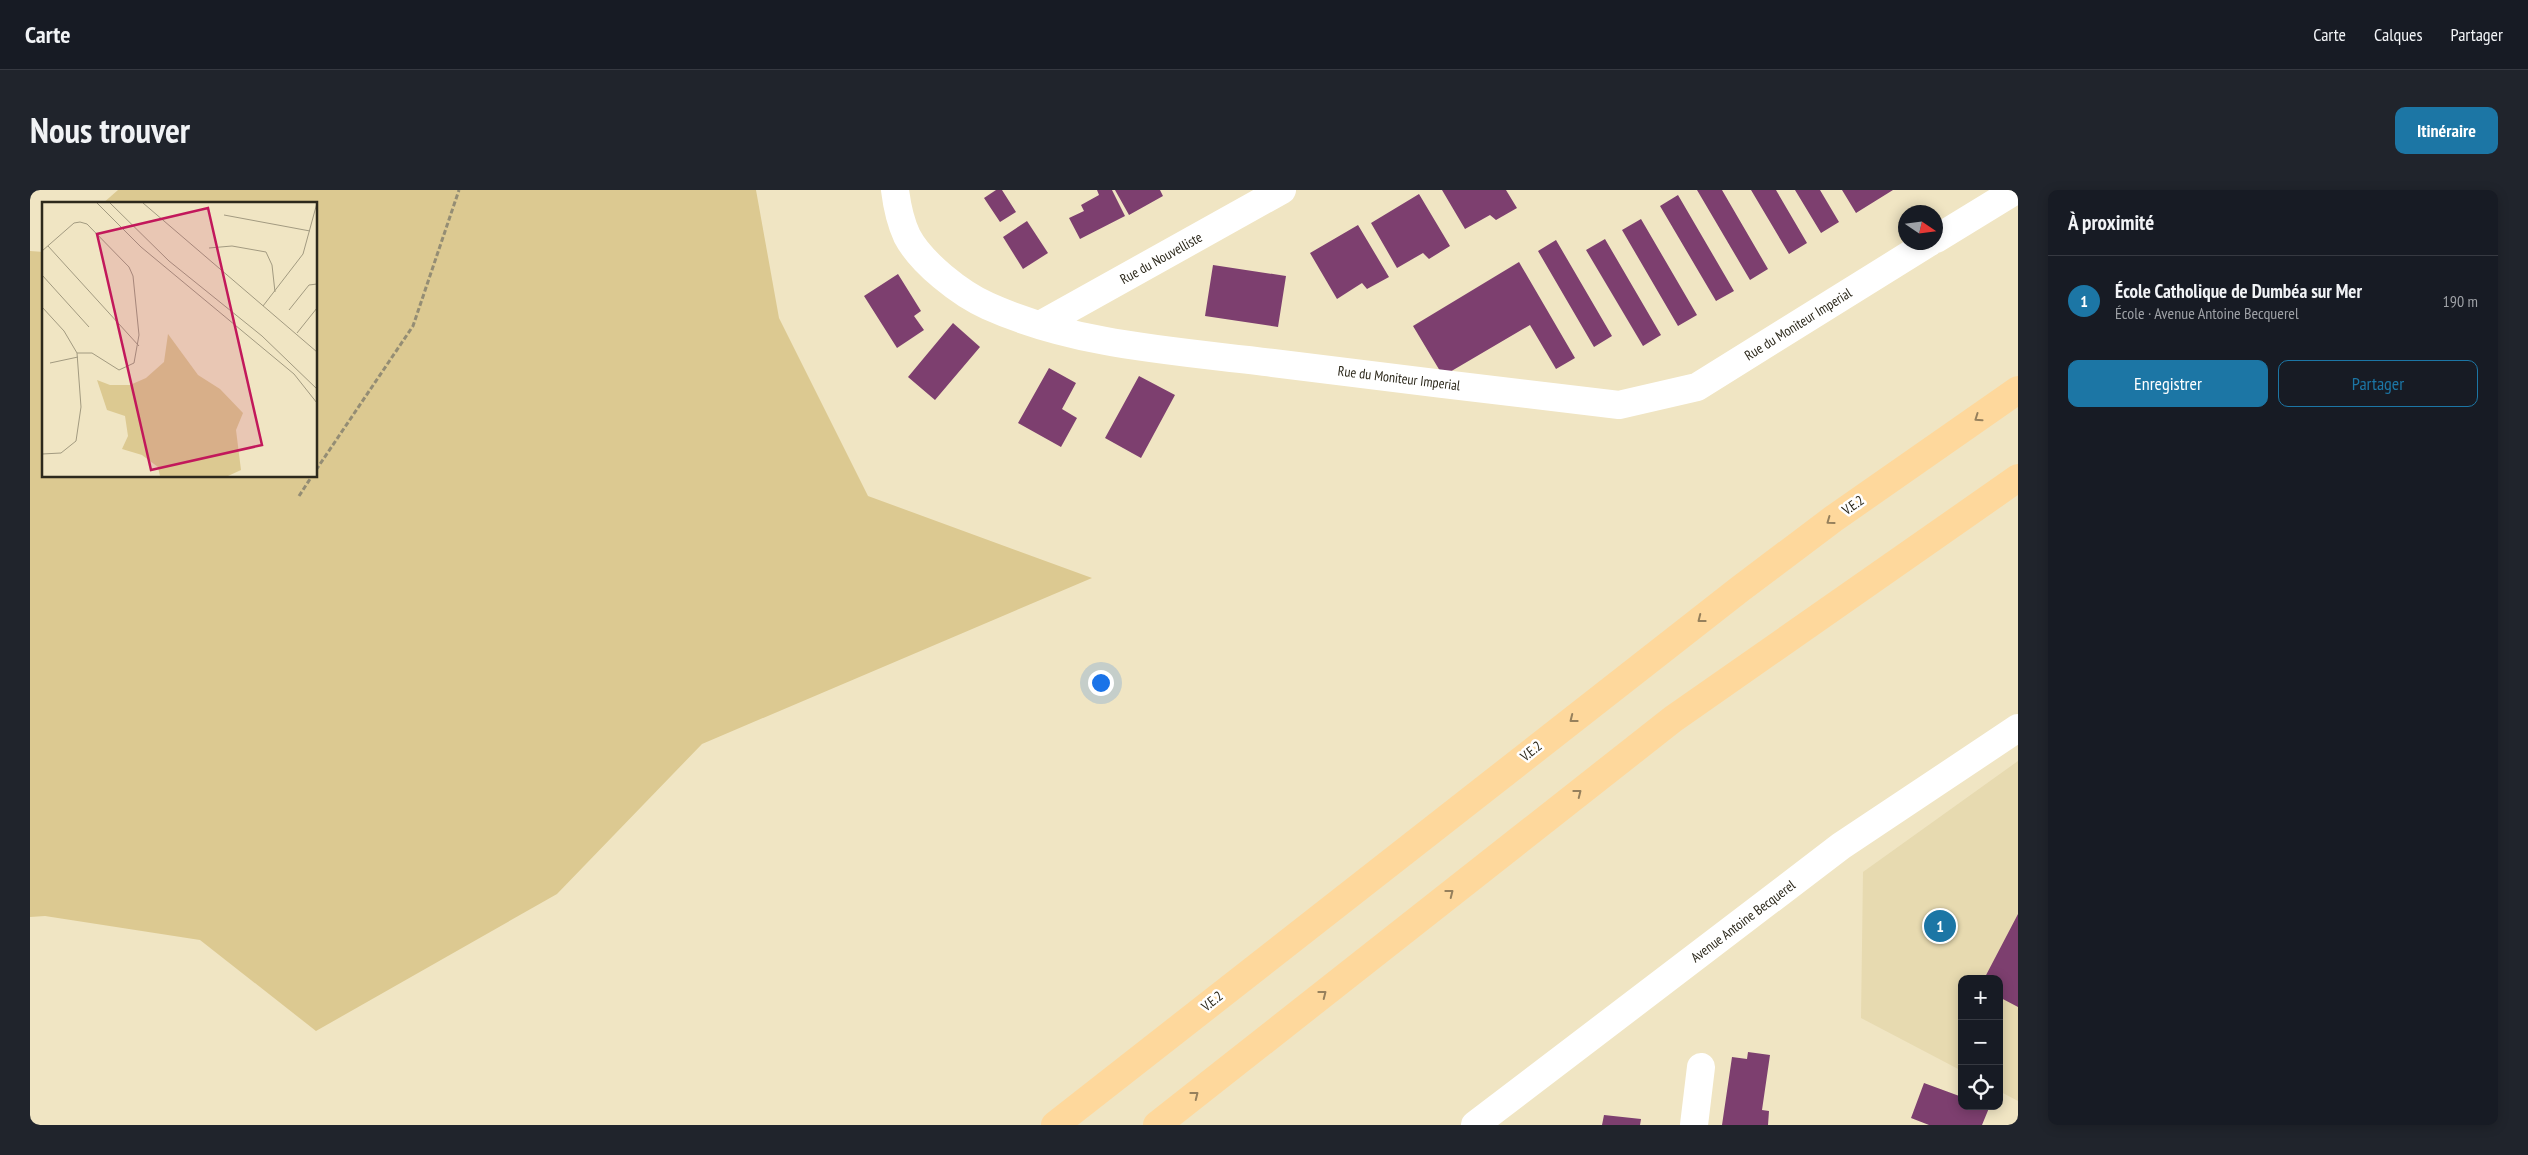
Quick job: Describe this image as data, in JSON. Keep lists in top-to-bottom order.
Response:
{
  "streets": {
    "highway": ["V.E.2"],
    "street": ["Rue du Nouvelliste", "Rue du Moniteur Imperial", "Avenue Antoine Becquerel"]
  },
  "crossings": [
    ["Rue du Nouvelliste", "Rue du Moniteur Imperial"]
  ],
  "north": "right",
  "page": {
    "header": "Carte",
    "nav": ["Carte", "Calques", "Partager"],
    "title": "Nous trouver",
    "buttons": [
      "Itinéraire",
      ["Enregistrer", "Partager"]
    ],
    "heading": "À proximité",
    "list": [
      {
        "mark": "1",
        "name": "École Catholique de Dumbéa sur Mer",
        "note": "École · Avenue Antoine Becquerel",
        "value": "190 m"
      }
    ],
    "pins": "1",
    "map_buttons": ["+", "−"]
  }
}
